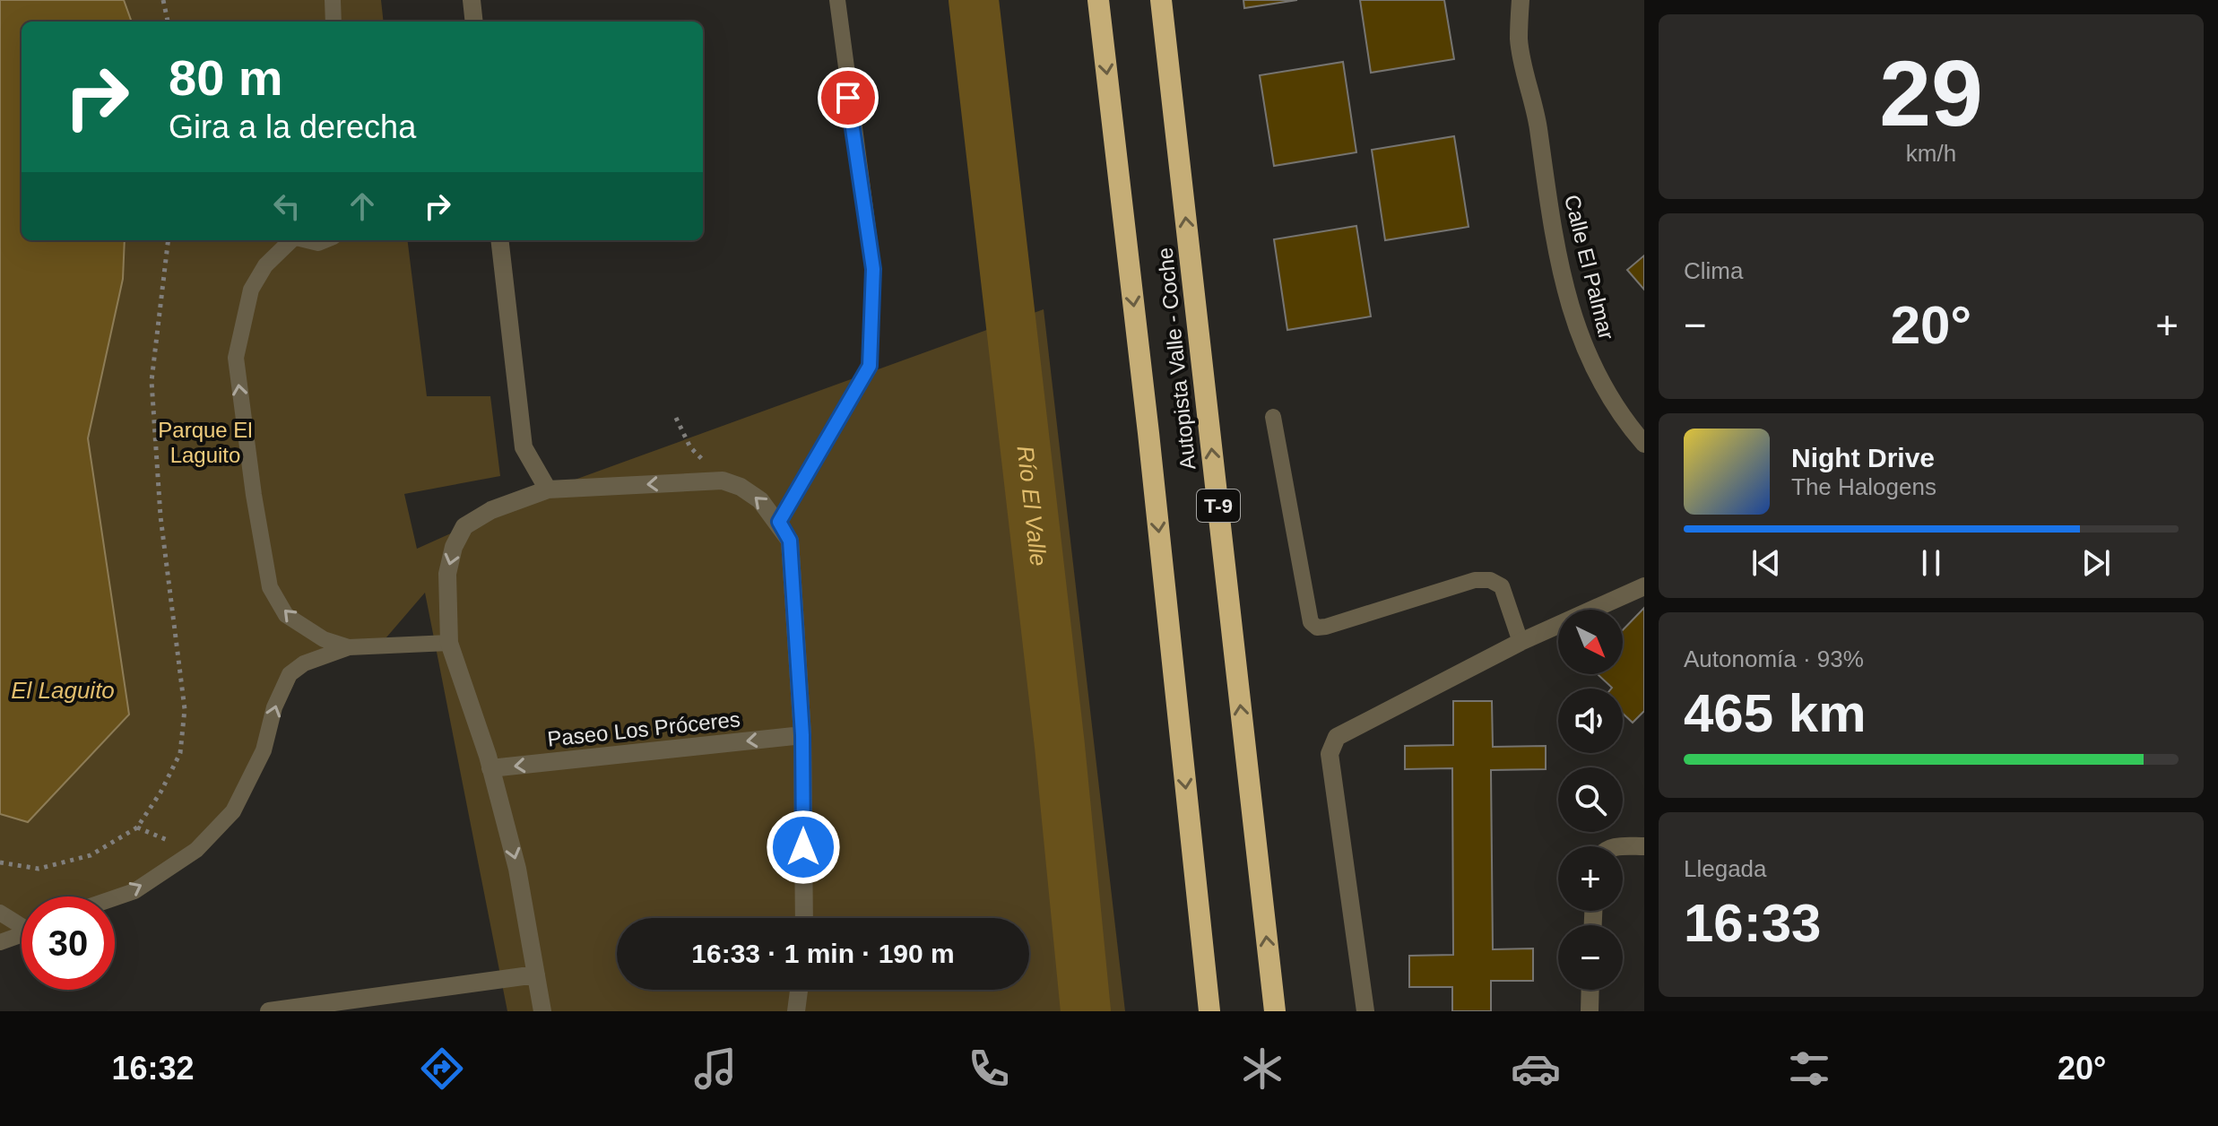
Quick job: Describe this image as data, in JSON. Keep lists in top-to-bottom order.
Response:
{
  "streets": {
    "highway": ["Autopista Valle - Coche", "T-9"],
    "street": ["Calle El Palmar", "Paseo Los Próceres"]
  },
  "one_way": ["Paseo Los Próceres"],
  "water": ["Río El Valle", "El Laguito"],
  "parks": ["Parque El Laguito"],
  "north": "bottom right",
  "page": {
    "tile": [
      ["29", "km/h"],
      "Clima",
      ["Autonomía · 93%", "465 km"],
      ["Llegada", "16:33"]
    ],
    "turn": ["80 m", "Gira a la derecha"],
    "heat": ["−", "20°", "+"],
    "song": ["Night Drive", "The Halogens"],
    "map_buttons": ["+", "−"],
    "limit": "30",
    "trip": "16:33 · 1 min · 190 m",
    "tabs": ["16:32", "20°"]
  }
}
